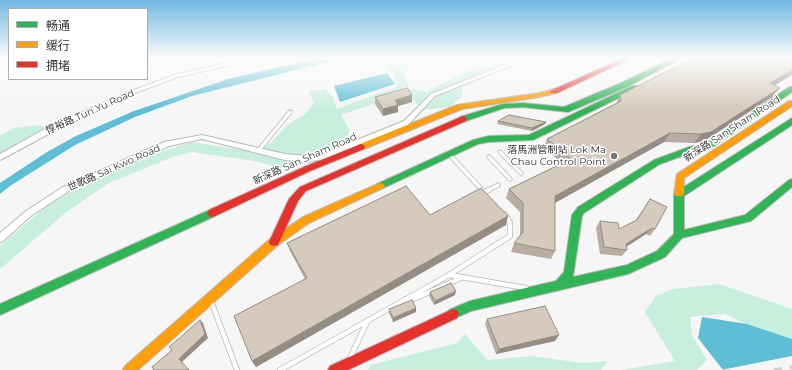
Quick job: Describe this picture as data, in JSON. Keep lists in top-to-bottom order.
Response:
{
  "streets": {
    "main road": ["新深路 San Sham Road"],
    "street": ["惇裕路 Tun Yu Road", "世歌路 Sai Kwo Road"]
  },
  "places": ["落馬洲管制站 Lok Ma Chau Control Point"],
  "legend": ["畅通", "缓行", "拥堵"]
}
